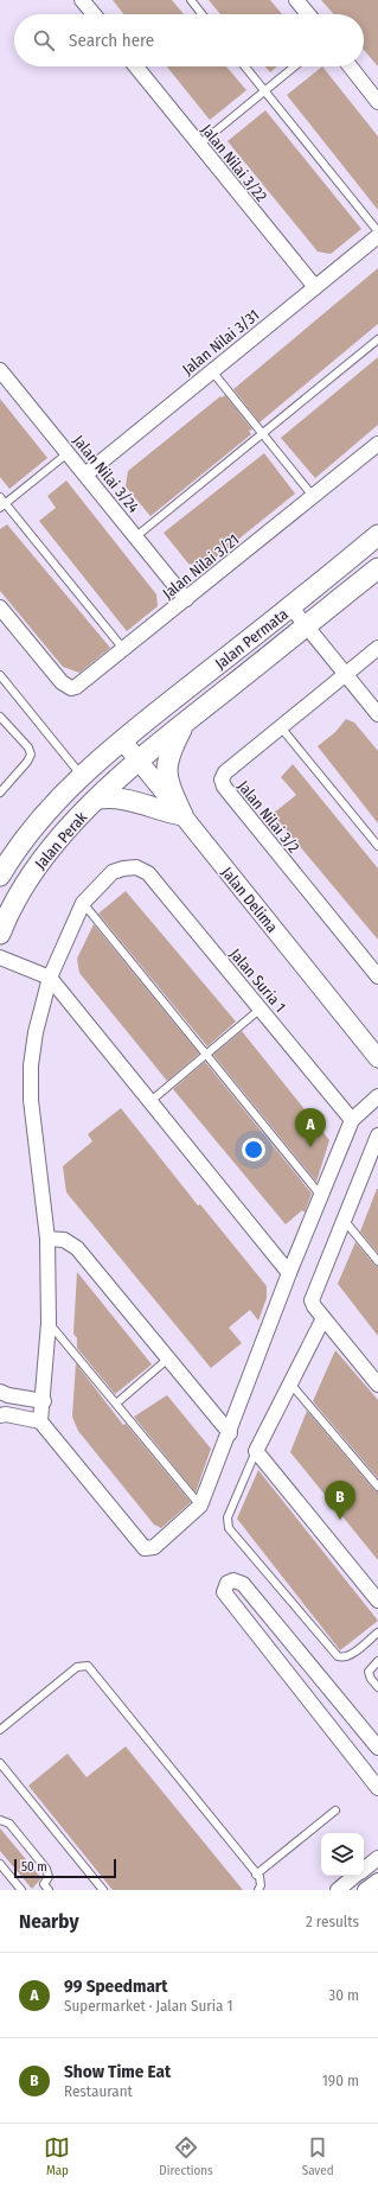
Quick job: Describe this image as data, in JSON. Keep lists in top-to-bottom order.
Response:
{
  "streets": {
    "main road": ["Jalan Permata", "Jalan Perak"],
    "street": [
      "Jalan Nilai 3/22",
      "Jalan Nilai 3/31",
      "Jalan Nilai 3/24",
      "Jalan Nilai 3/21",
      "Jalan Nilai 3/2",
      "Jalan Delima",
      "Jalan Suria 1"
    ]
  },
  "crossings": [
    ["Jalan Nilai 3/22", "Jalan Nilai 3/31"],
    ["Jalan Nilai 3/31", "Jalan Nilai 3/24"],
    ["Jalan Nilai 3/24", "Jalan Nilai 3/21"],
    ["Jalan Permata", "Jalan Perak"],
    ["Jalan Permata", "Jalan Delima"],
    ["Jalan Perak", "Jalan Delima"]
  ],
  "scale_bar": "50 m",
  "page": {
    "search": "Search here",
    "pins": ["A", "B"],
    "scale": "50 m",
    "heading": ["Nearby", "2 results"],
    "list": [
      {
        "mark": "A",
        "name": "99 Speedmart",
        "note": "Supermarket · Jalan Suria 1",
        "value": "30 m"
      },
      {
        "mark": "B",
        "name": "Show Time Eat",
        "note": "Restaurant",
        "value": "190 m"
      }
    ],
    "nav": ["Map", "Directions", "Saved"]
  }
}
